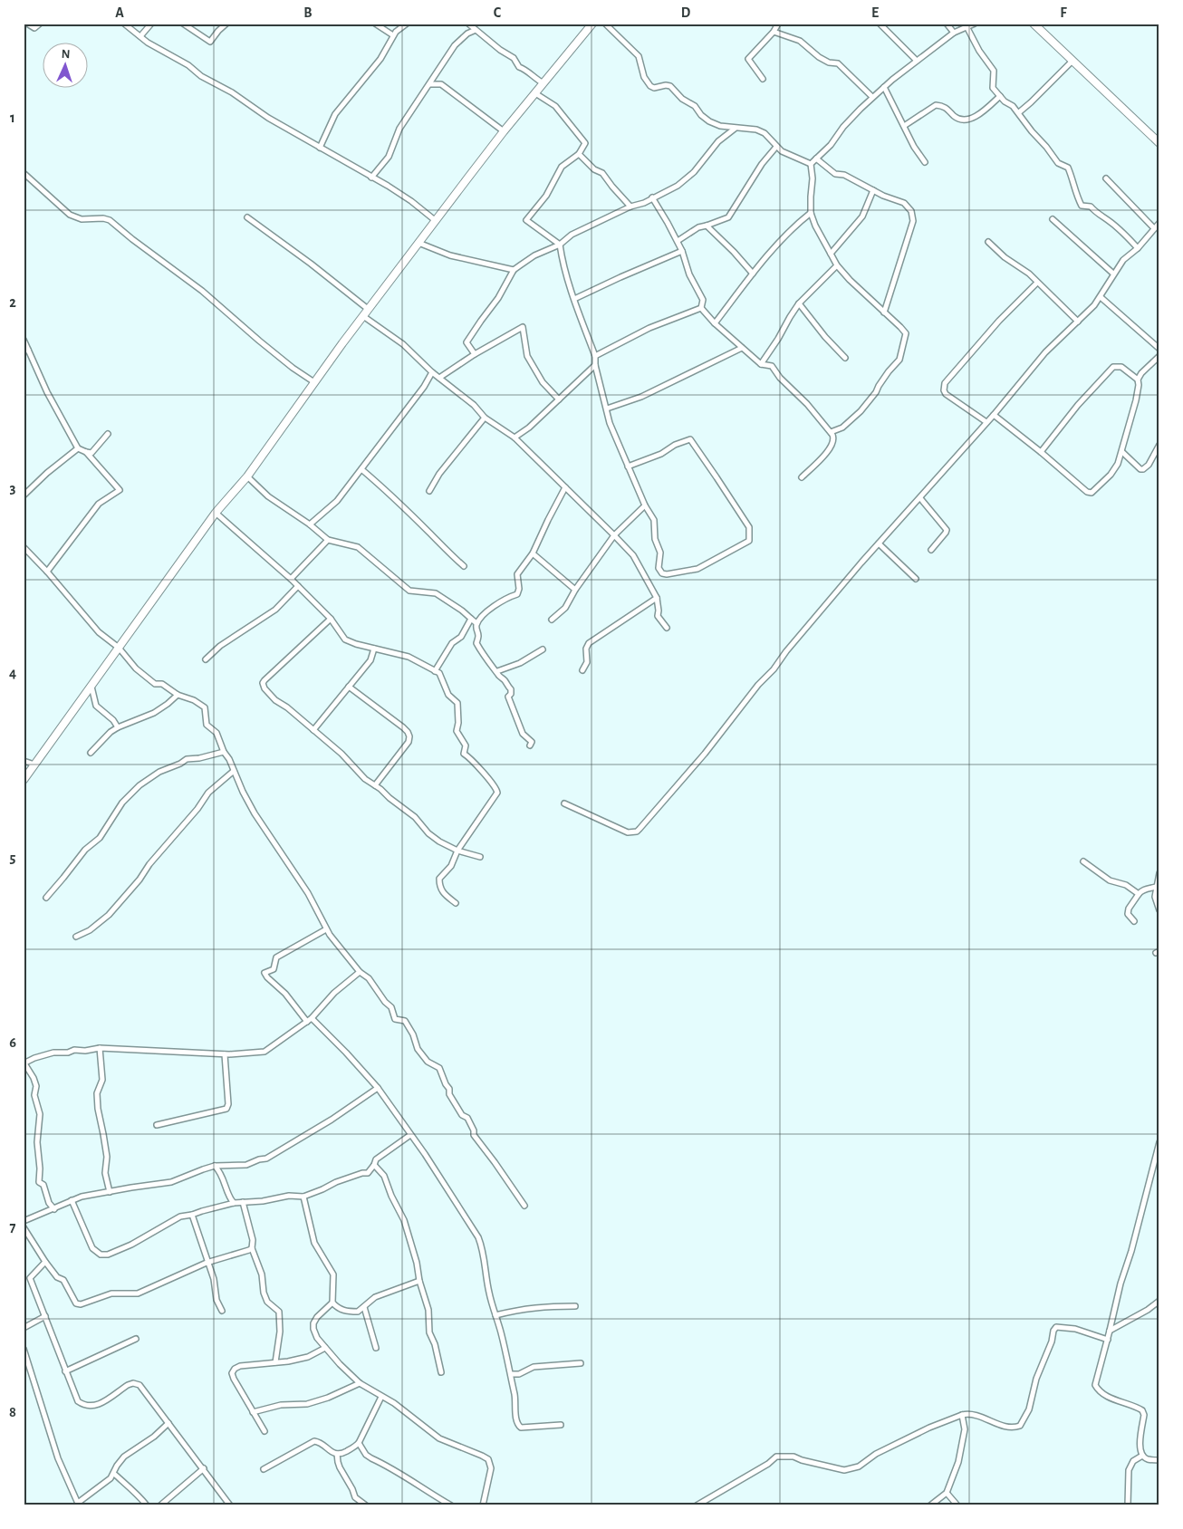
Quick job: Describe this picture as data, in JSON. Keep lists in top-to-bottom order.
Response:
{
  "north": "top",
  "grid": {
    "columns": [
      "A",
      "B",
      "C",
      "D",
      "E",
      "F"
    ],
    "rows": [
      "1",
      "2",
      "3",
      "4",
      "5",
      "6",
      "7",
      "8"
    ]
  }
}
